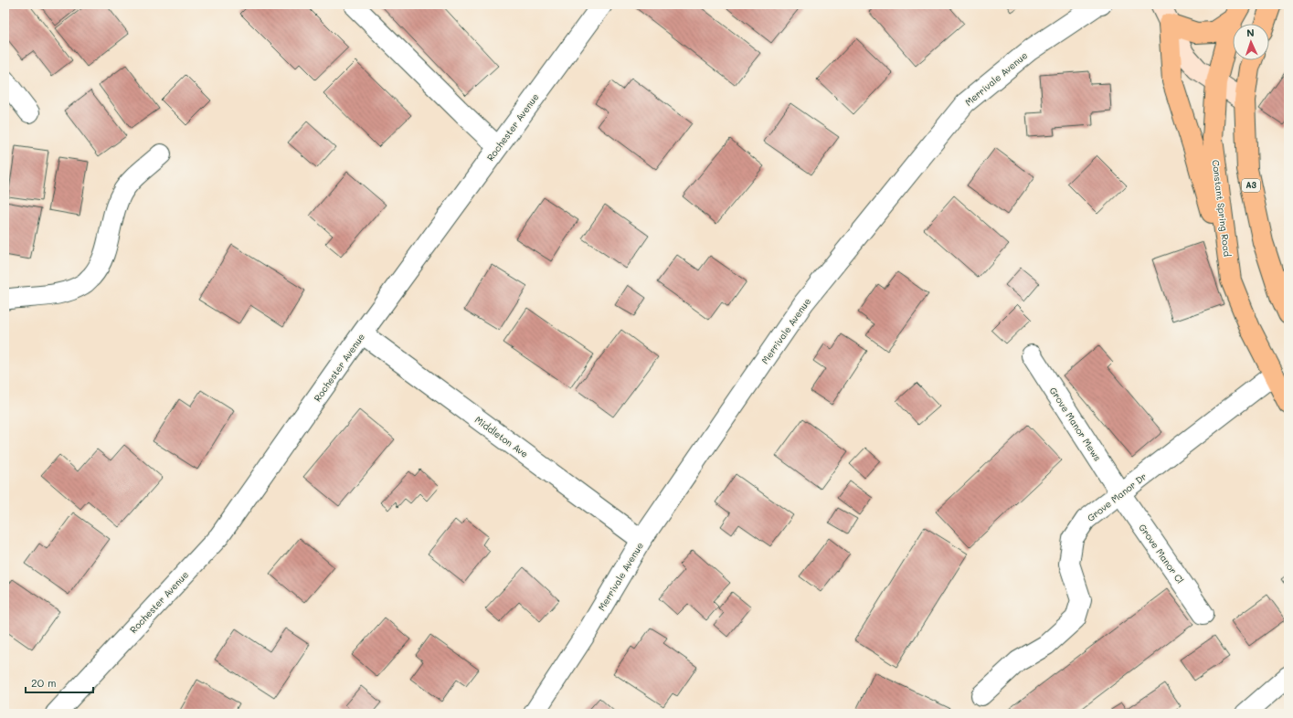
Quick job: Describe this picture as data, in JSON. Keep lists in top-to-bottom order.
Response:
{
  "streets": {
    "main road": ["A3", "Constant Spring Road"],
    "street": [
      "Merrivale Avenue",
      "Rochester Avenue",
      "Grove Manor Mews",
      "Middleton Ave",
      "Grove Manor Dr",
      "Grove Manor Cl"
    ]
  },
  "crossings": [
    ["Merrivale Avenue", "Middleton Ave"],
    ["Rochester Avenue", "Middleton Ave"],
    ["Constant Spring Road", "Grove Manor Dr"],
    ["Grove Manor Mews", "Grove Manor Dr"],
    ["Grove Manor Mews", "Grove Manor Cl"],
    ["Grove Manor Dr", "Grove Manor Cl"]
  ],
  "scale_bar": "20 m",
  "north": "top"
}
